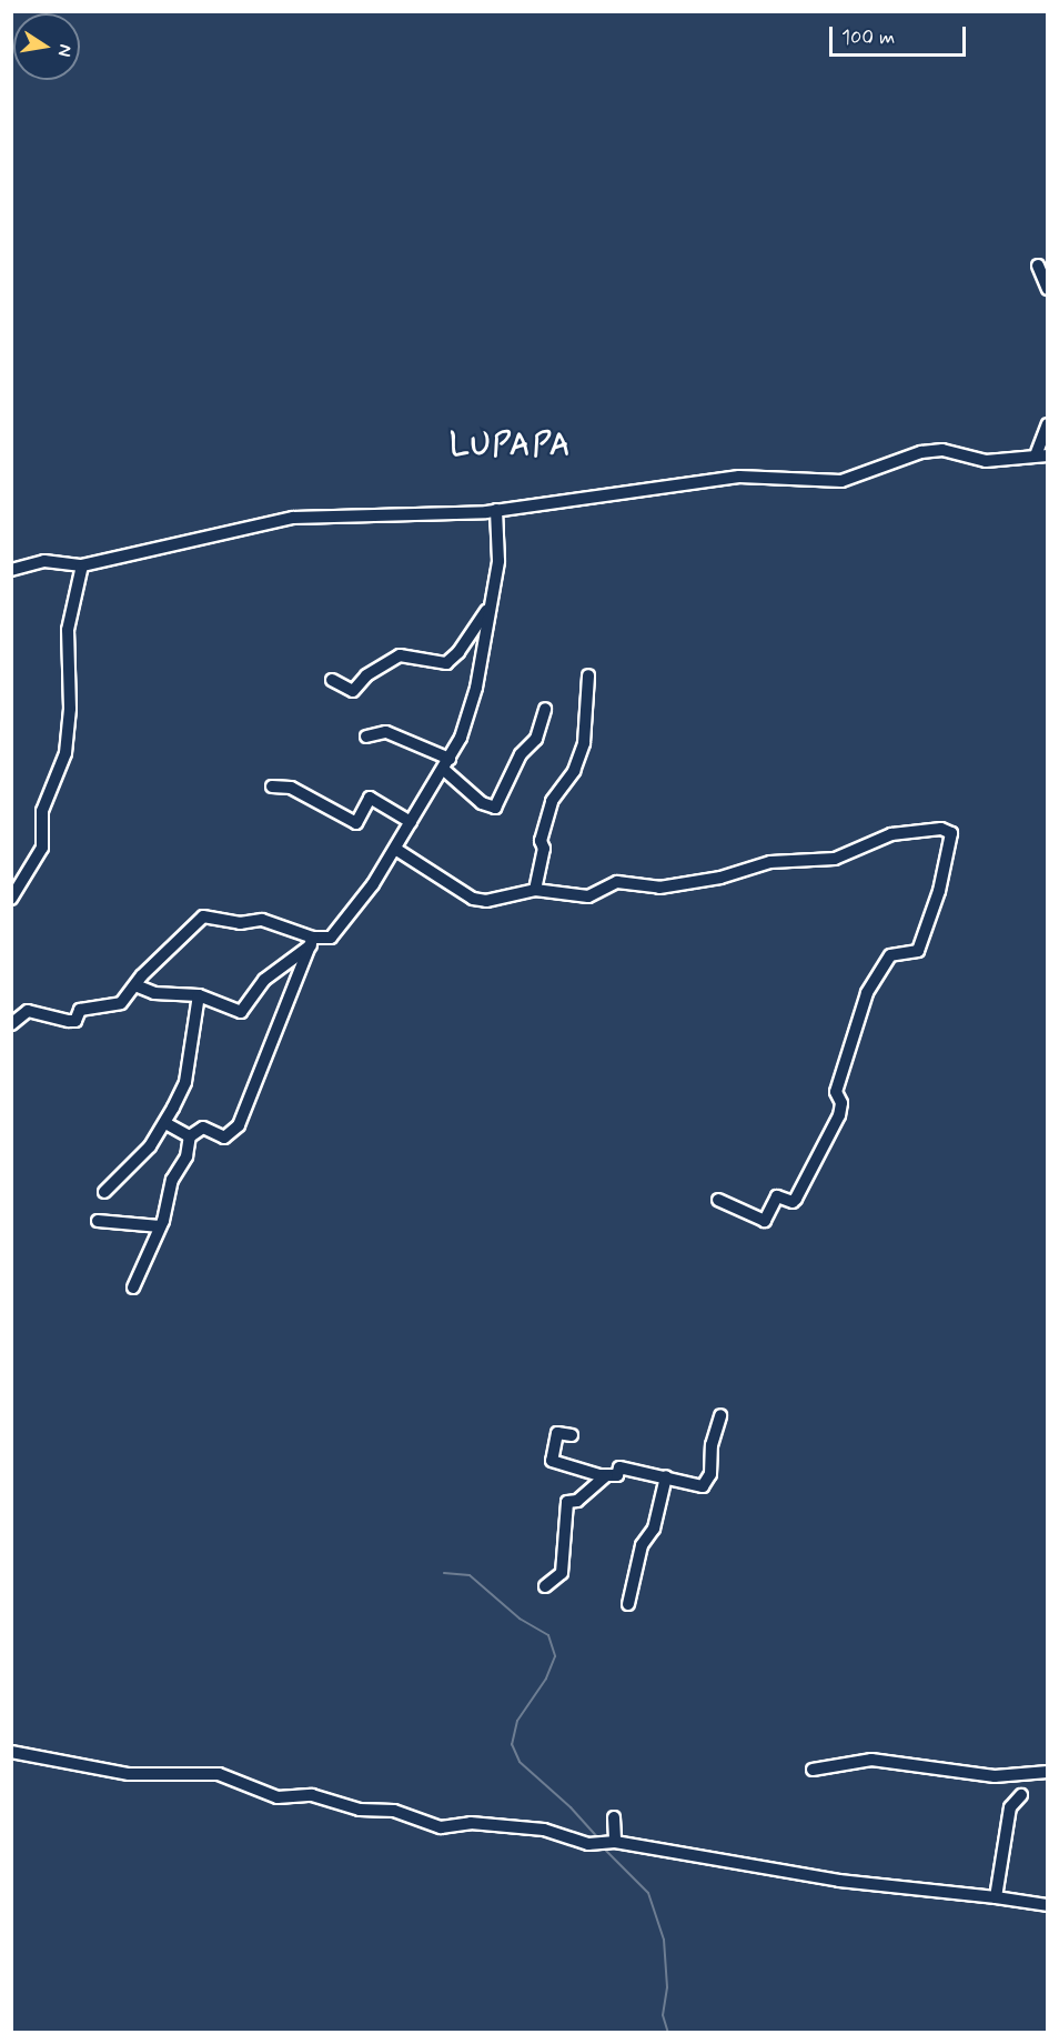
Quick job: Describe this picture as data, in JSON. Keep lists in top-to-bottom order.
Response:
{
  "districts": ["LUPAPA"],
  "scale_bar": "100 m",
  "north": "right"
}
